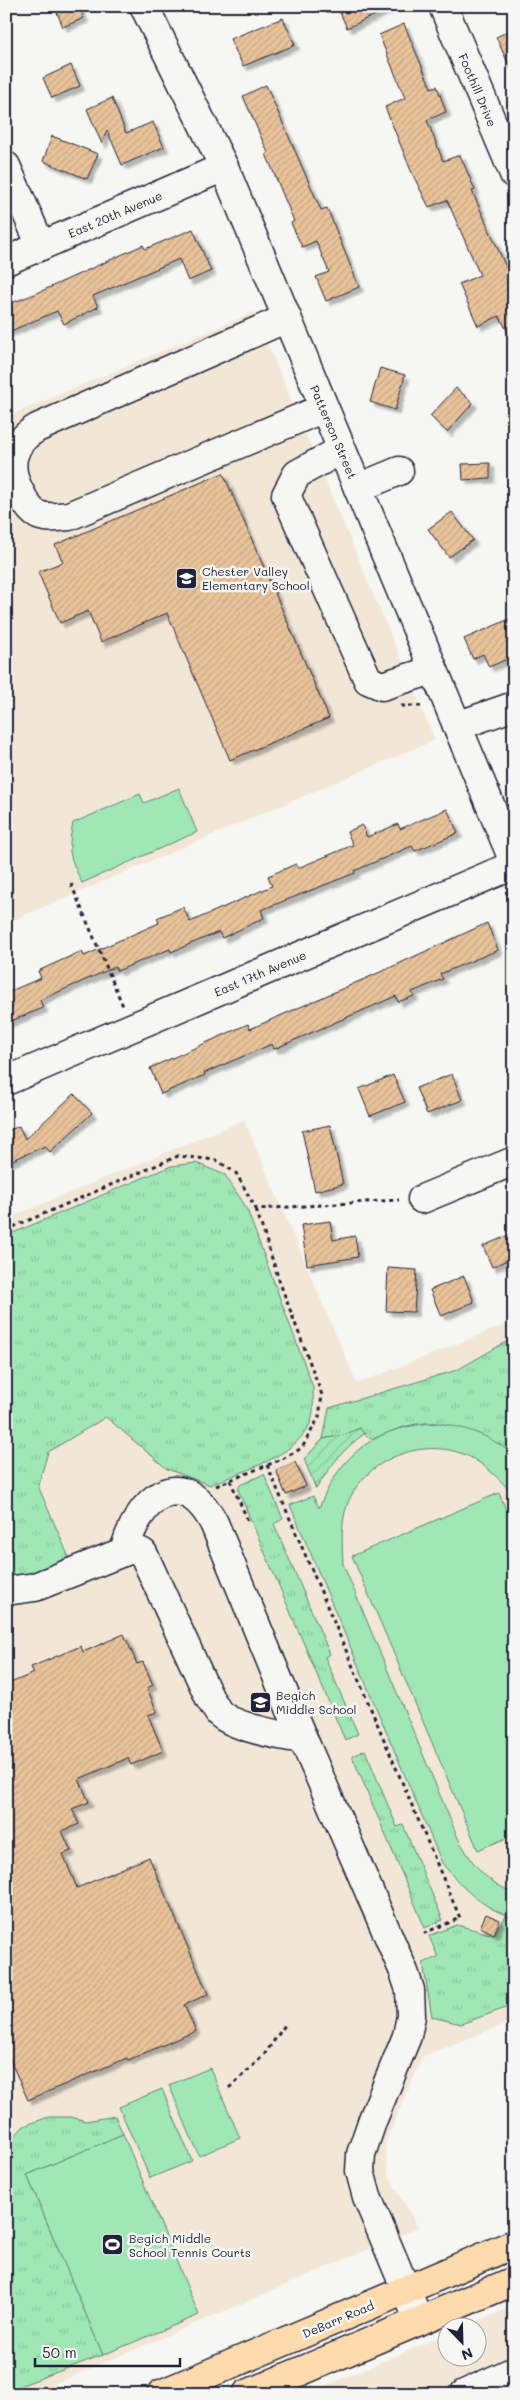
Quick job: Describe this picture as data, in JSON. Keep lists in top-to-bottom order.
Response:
{
  "streets": {
    "main road": ["DeBarr Road"],
    "street": [
      "Foothill Drive",
      "East 20th Avenue",
      "Patterson Street",
      "East 17th Avenue"
    ]
  },
  "crossings": [
    ["East 20th Avenue", "Patterson Street"],
    ["Patterson Street", "East 17th Avenue"]
  ],
  "places": {
    "school or university": ["Chester Valley Elementary School", "Begich Middle School"],
    "sports": ["Begich Middle School Tennis Courts"]
  },
  "scale_bar": "50 m",
  "north": "bottom right"
}
